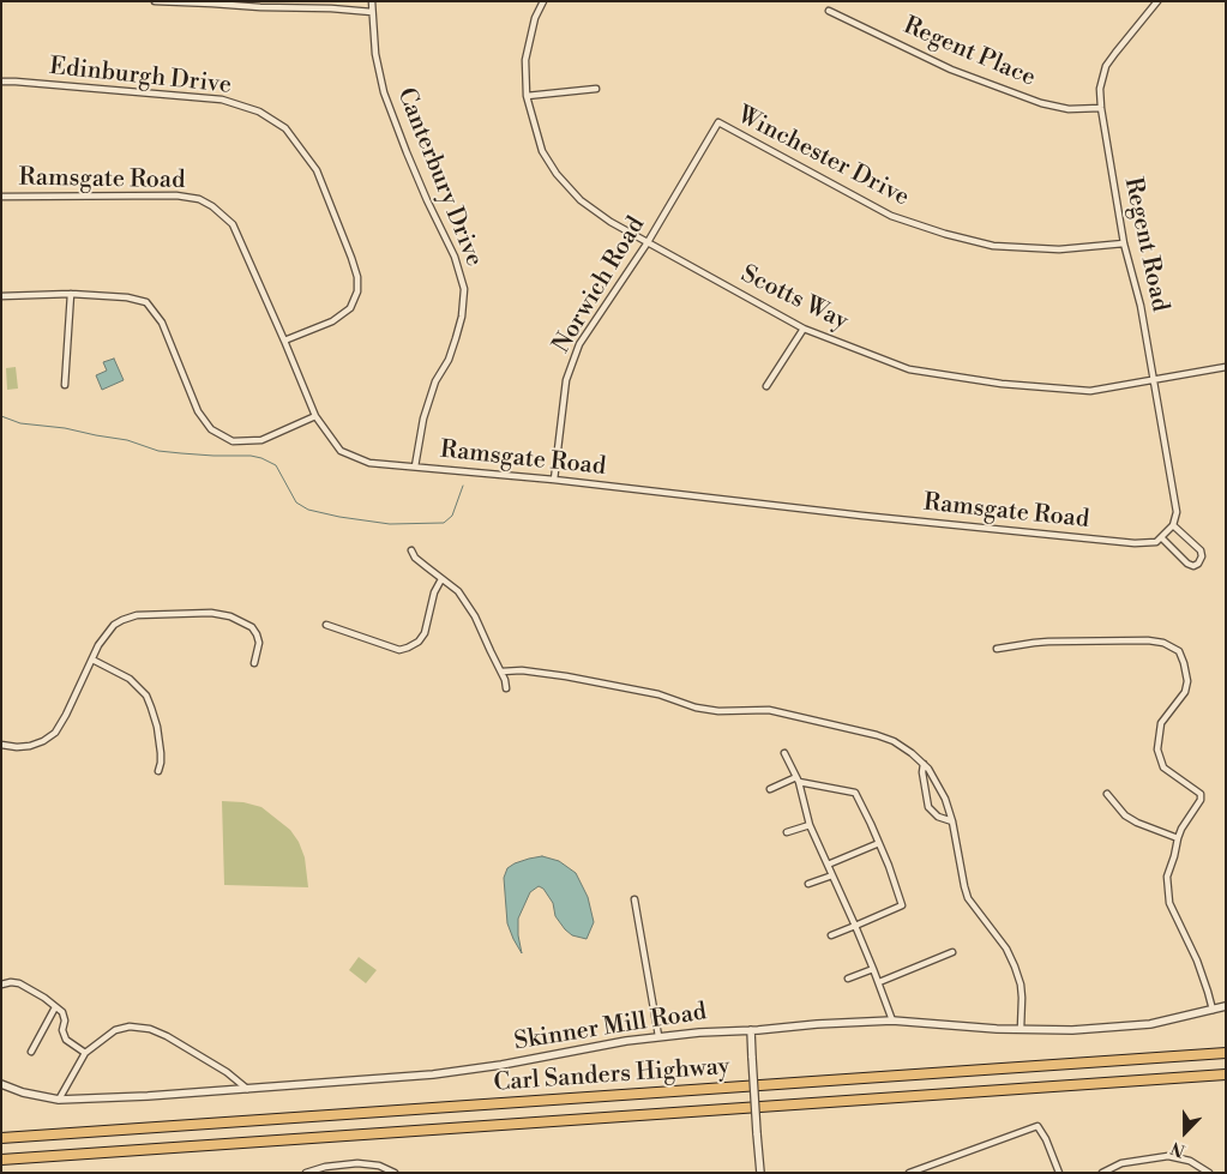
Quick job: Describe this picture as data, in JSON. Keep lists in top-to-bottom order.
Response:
{
  "streets": {
    "highway": ["Carl Sanders Highway"],
    "street": [
      "Regent Place",
      "Edinburgh Drive",
      "Winchester Drive",
      "Canterbury Drive",
      "Ramsgate Road",
      "Regent Road",
      "Norwich Road",
      "Scotts Way",
      "Skinner Mill Road"
    ]
  },
  "crossings": [
    ["Regent Place", "Regent Road"],
    ["Edinburgh Drive", "Ramsgate Road"],
    ["Winchester Drive", "Regent Road"],
    ["Winchester Drive", "Norwich Road"],
    ["Canterbury Drive", "Ramsgate Road"],
    ["Ramsgate Road", "Norwich Road"],
    ["Regent Road", "Scotts Way"],
    ["Norwich Road", "Scotts Way"]
  ],
  "north": "bottom"
}
